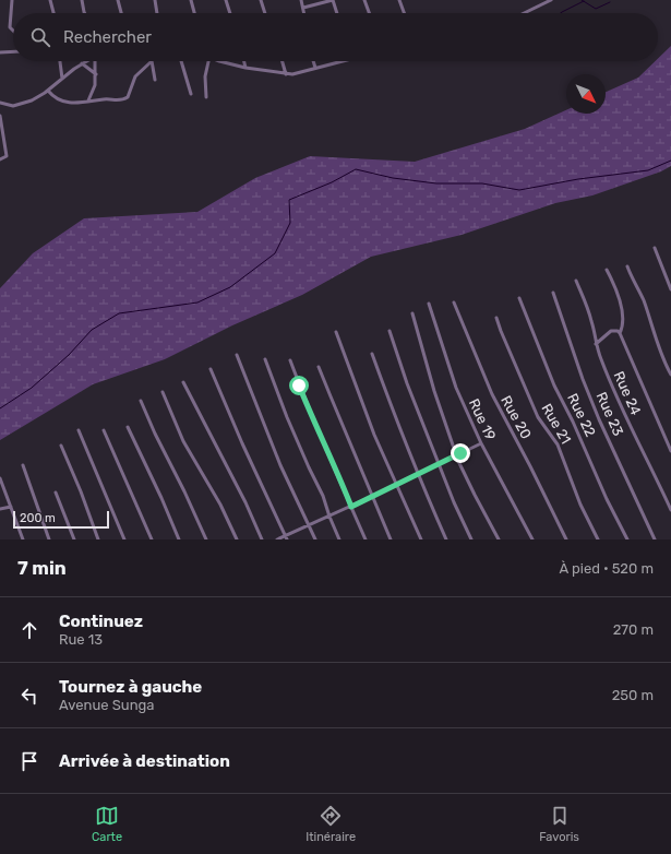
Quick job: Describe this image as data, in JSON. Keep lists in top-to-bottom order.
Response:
{
  "streets": {
    "street": [
      "Rue 24",
      "Rue 23",
      "Rue 22",
      "Rue 20",
      "Rue 19",
      "Rue 21"
    ]
  },
  "scale_bar": "200 m",
  "north": "bottom right",
  "page": {
    "search": "Rechercher",
    "scale": "200 m",
    "heading": ["7 min", "À pied · 520 m"],
    "list": [
      ["Continuez", "Rue 13", "270 m"],
      ["Tournez à gauche", "Avenue Sunga", "250 m"],
      "Arrivée à destination"
    ],
    "nav": ["Carte", "Itinéraire", "Favoris"]
  }
}
